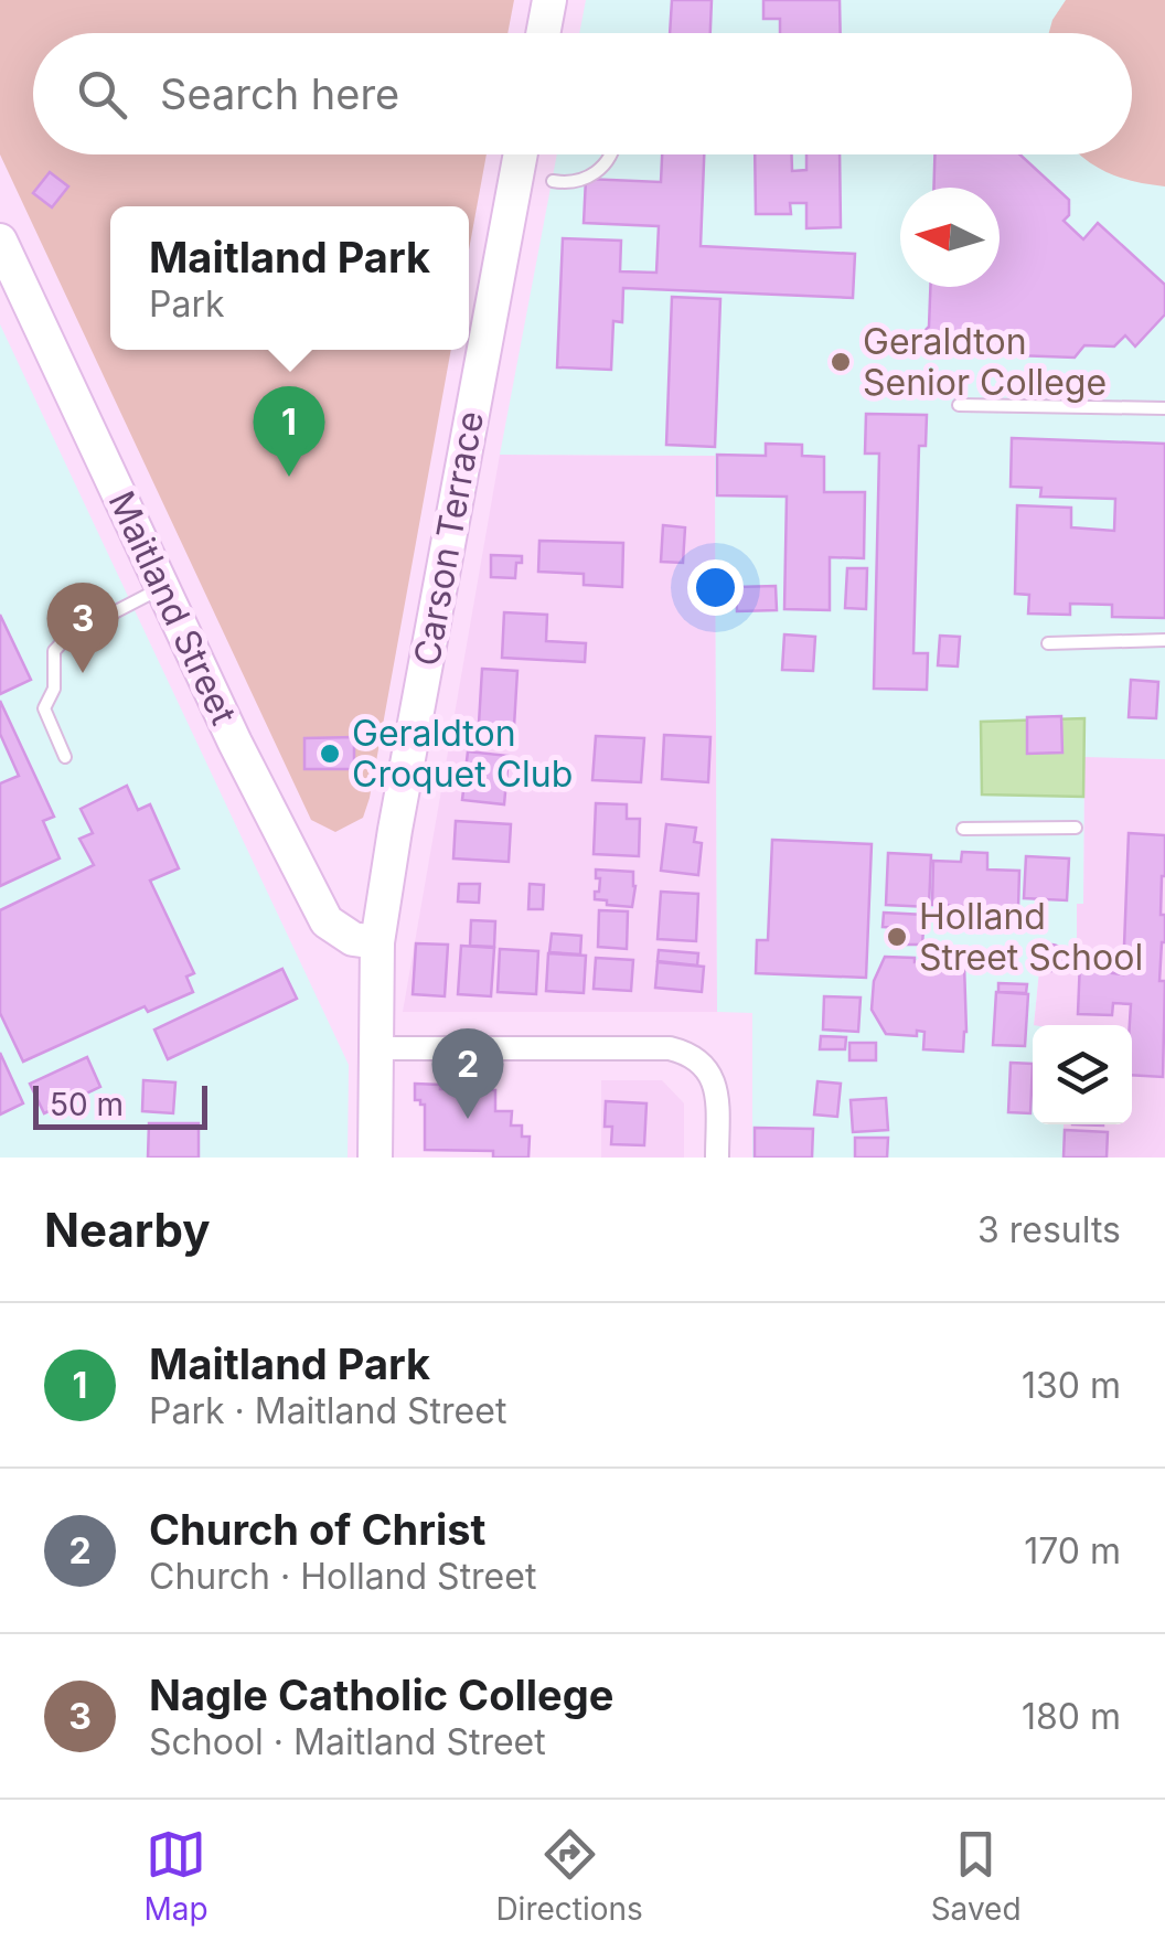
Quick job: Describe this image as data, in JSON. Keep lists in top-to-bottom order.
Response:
{
  "streets": {
    "main road": ["Carson Terrace", "Maitland Street"]
  },
  "crossings": [
    ["Carson Terrace", "Maitland Street"]
  ],
  "places": ["Geraldton Senior College", "Geraldton Croquet Club", "Holland Street School"],
  "scale_bar": "50 m",
  "north": "left",
  "page": {
    "search": "Search here",
    "popup": ["Maitland Park", "Park"],
    "pins": ["1", "3", "2"],
    "scale": "50 m",
    "heading": ["Nearby", "3 results"],
    "list": [
      {
        "mark": "1",
        "name": "Maitland Park",
        "note": "Park · Maitland Street",
        "value": "130 m"
      },
      {
        "mark": "2",
        "name": "Church of Christ",
        "note": "Church · Holland Street",
        "value": "170 m"
      },
      {
        "mark": "3",
        "name": "Nagle Catholic College",
        "note": "School · Maitland Street",
        "value": "180 m"
      }
    ],
    "nav": ["Map", "Directions", "Saved"]
  }
}
